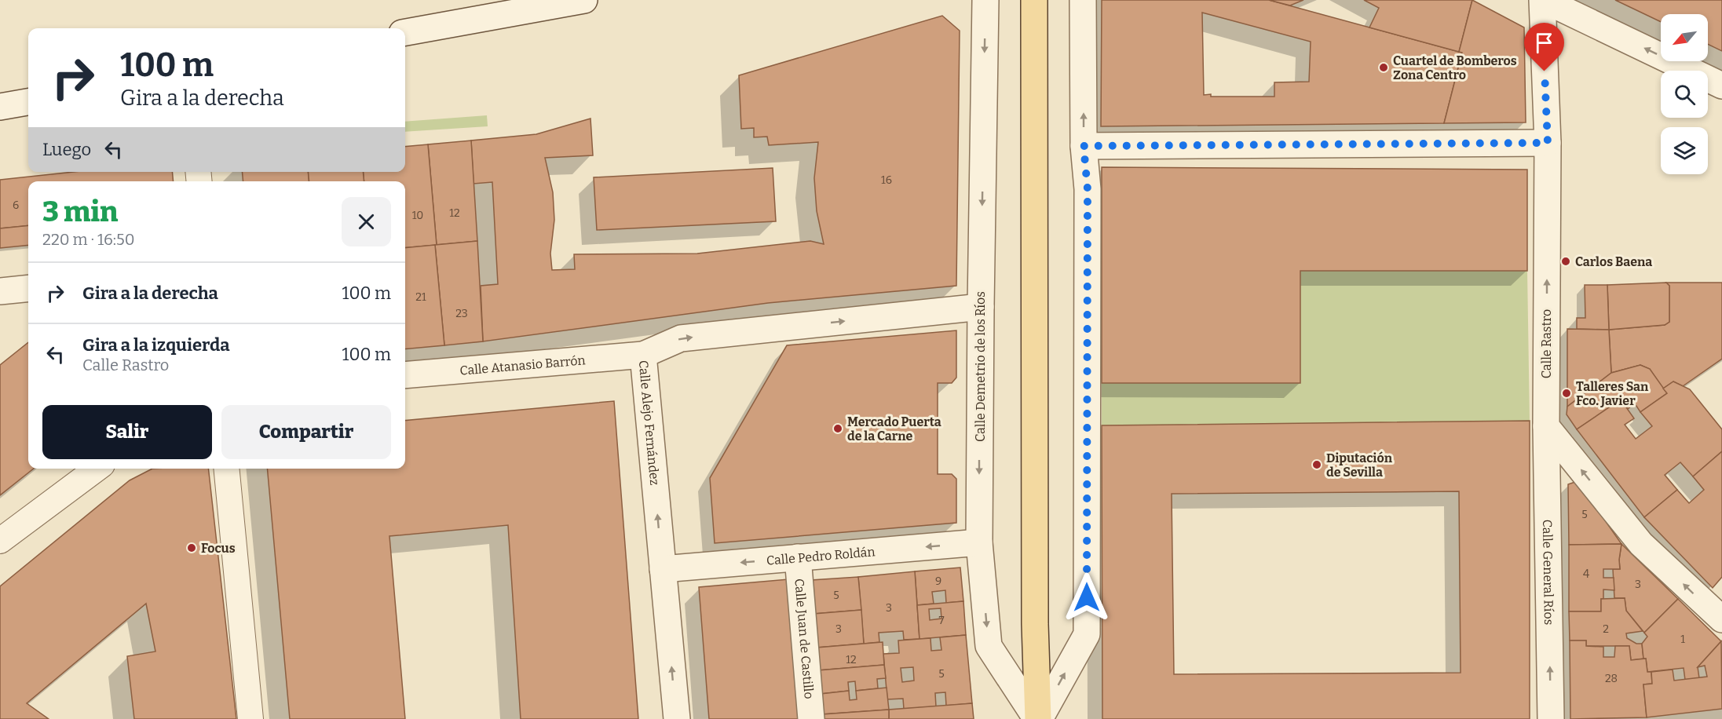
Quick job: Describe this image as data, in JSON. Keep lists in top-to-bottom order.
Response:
{
  "streets": {
    "street": [
      "Calle Rastro",
      "Calle Atanasio Barrón",
      "Calle Demetrio de los Ríos",
      "Calle Alejo Fernández",
      "Calle Pedro Roldán",
      "Calle General Ríos",
      "Calle Juan de Castillo"
    ]
  },
  "crossings": [
    ["Calle Rastro", "Calle General Ríos"],
    ["Calle Atanasio Barrón", "Calle Alejo Fernández"],
    ["Calle Demetrio de los Ríos", "Calle Alejo Fernández"],
    ["Calle Demetrio de los Ríos", "Calle Pedro Roldán"],
    ["Calle Alejo Fernández", "Calle Pedro Roldán"],
    ["Calle Pedro Roldán", "Calle Juan de Castillo"]
  ],
  "one_way": ["Calle Rastro", "Calle Pedro Roldán", "Calle General Ríos"],
  "places": [
    "Cuartel de Bomberos Zona Centro",
    "Carlos Baena",
    "Talleres San Fco. Javier",
    "Mercado Puerta de la Carne",
    "Diputación de Sevilla",
    "Focus"
  ],
  "house_numbers": [
    "16",
    "6",
    "12",
    "10",
    "21",
    "23",
    "5",
    "4",
    "9",
    "3",
    "5",
    "3",
    "7",
    "3",
    "2",
    "1",
    "12",
    "5",
    "28"
  ],
  "north": "bottom left",
  "page": {
    "turn": ["100 m", "Gira a la derecha"],
    "then": "Luego",
    "heading": ["3 min", "220 m · 16:50"],
    "list": [
      {
        "name": "Gira a la derecha",
        "value": "100 m"
      },
      {
        "name": "Gira a la izquierda",
        "note": "Calle Rastro",
        "value": "100 m"
      }
    ],
    "buttons": ["Salir", "Compartir"]
  }
}
